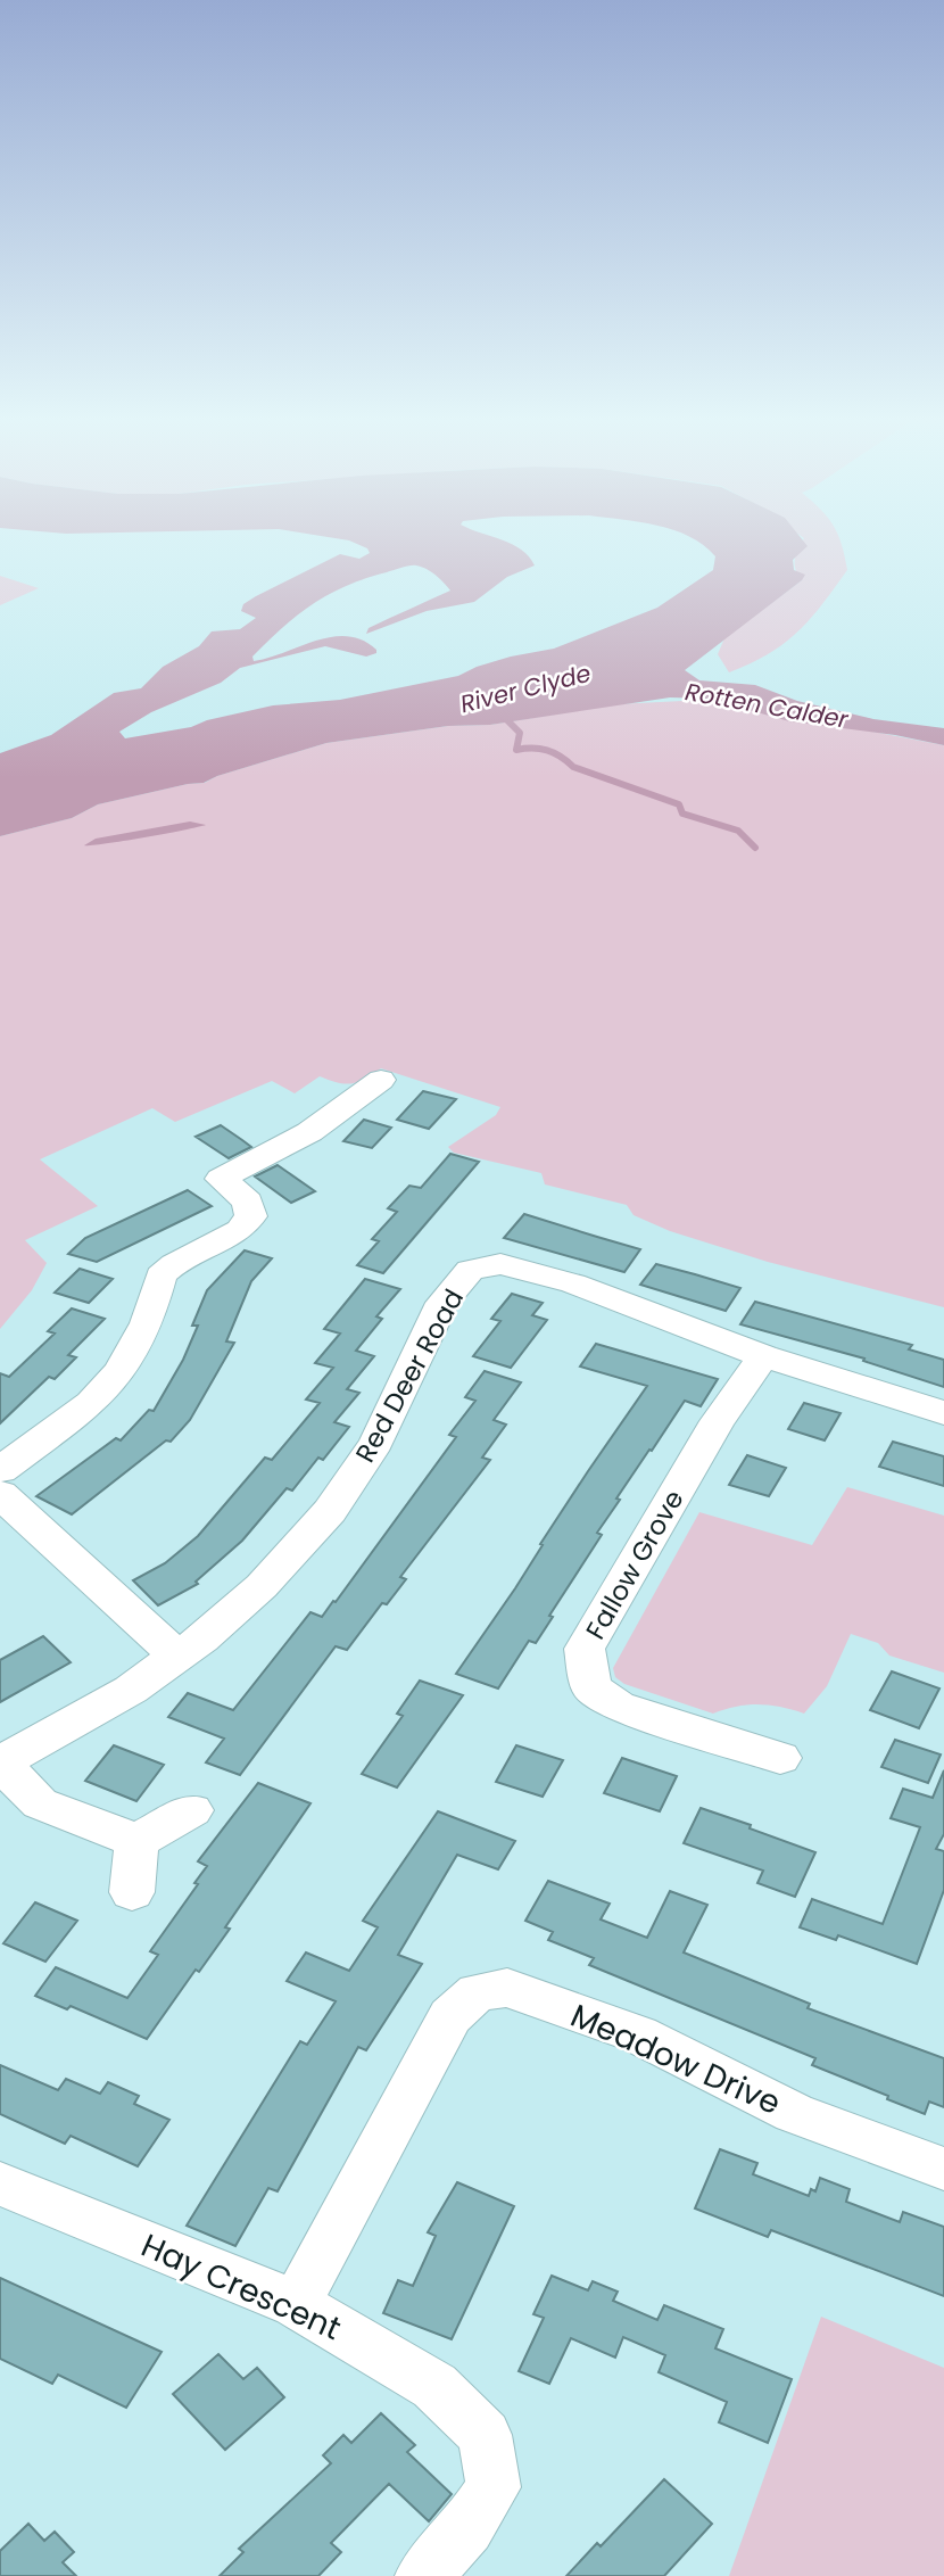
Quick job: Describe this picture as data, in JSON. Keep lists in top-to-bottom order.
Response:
{
  "streets": {
    "street": [
      "Red Deer Road",
      "Fallow Grove",
      "Meadow Drive",
      "Hay Crescent"
    ]
  },
  "crossings": [
    ["Red Deer Road", "Fallow Grove"],
    ["Meadow Drive", "Hay Crescent"]
  ],
  "water": ["River Clyde", "Rotten Calder"]
}
